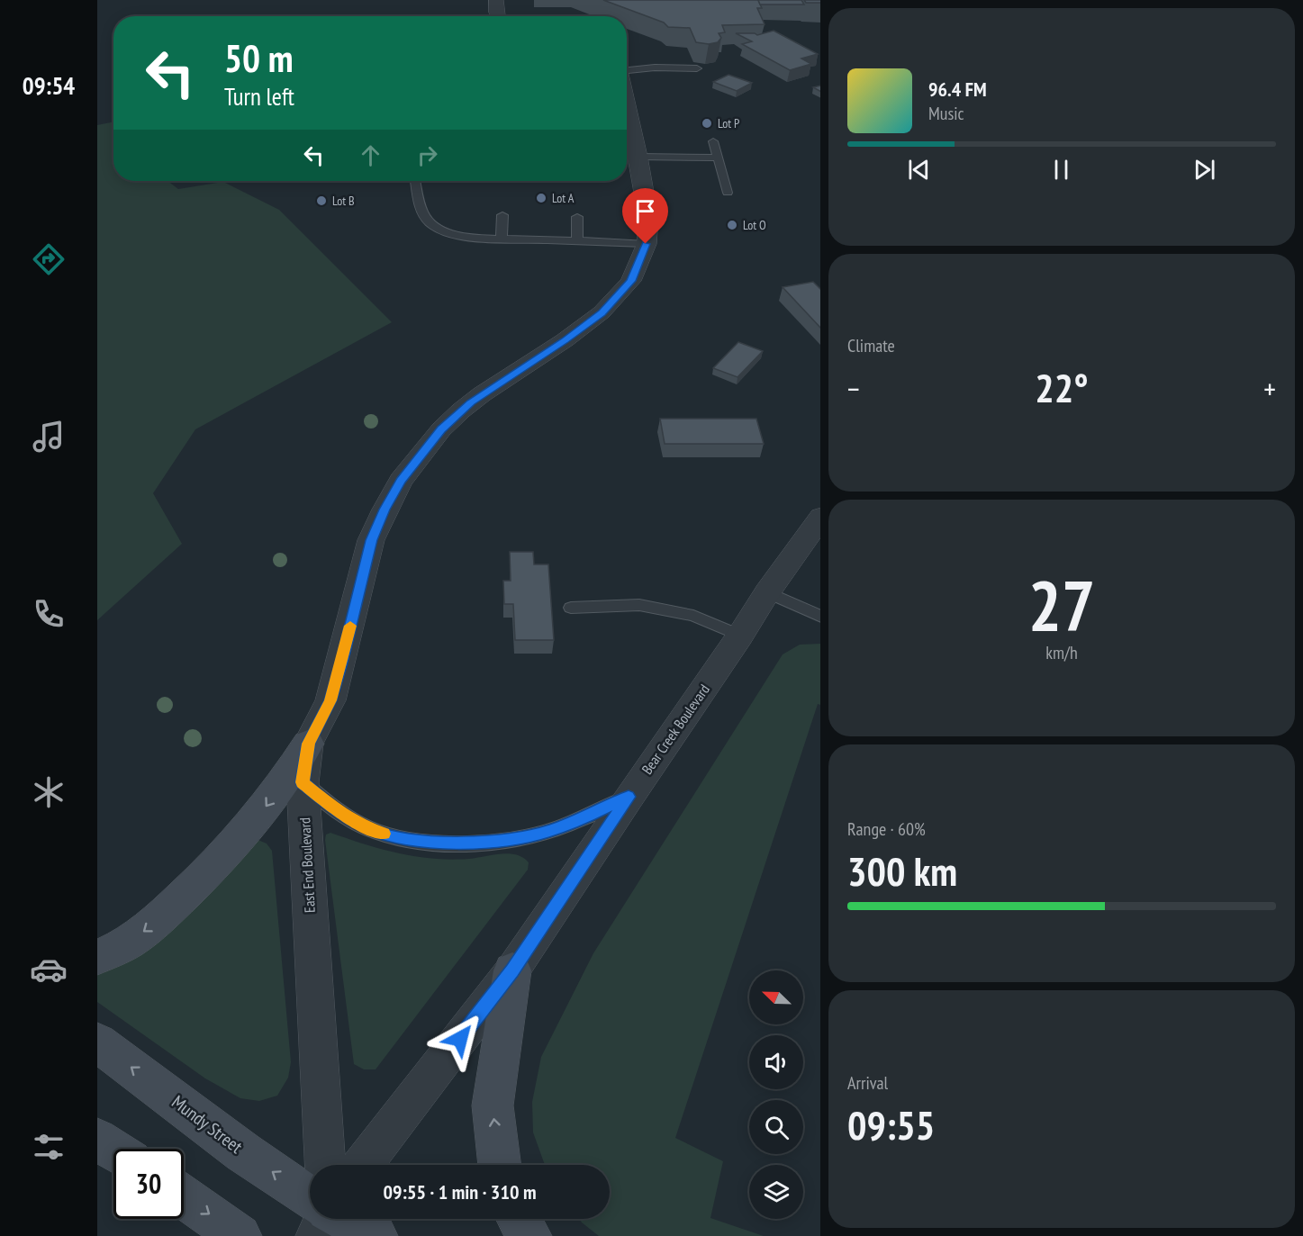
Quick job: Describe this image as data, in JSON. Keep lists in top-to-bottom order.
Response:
{
  "streets": {
    "main road": ["Mundy Street"],
    "street": ["Bear Creek Boulevard", "East End Boulevard"]
  },
  "places": [
    "Lot P",
    "Lot A",
    "Lot B",
    "Lot O"
  ],
  "north": "top left",
  "page": {
    "tabs": "09:54",
    "turn": ["50 m", "Turn left"],
    "song": ["96.4 FM", "Music"],
    "tile": [
      "Climate",
      ["27", "km/h"],
      ["Range · 60%", "300 km"],
      ["Arrival", "09:55"]
    ],
    "heat": ["−", "22°", "+"],
    "limit": "30",
    "trip": "09:55 · 1 min · 310 m"
  }
}
